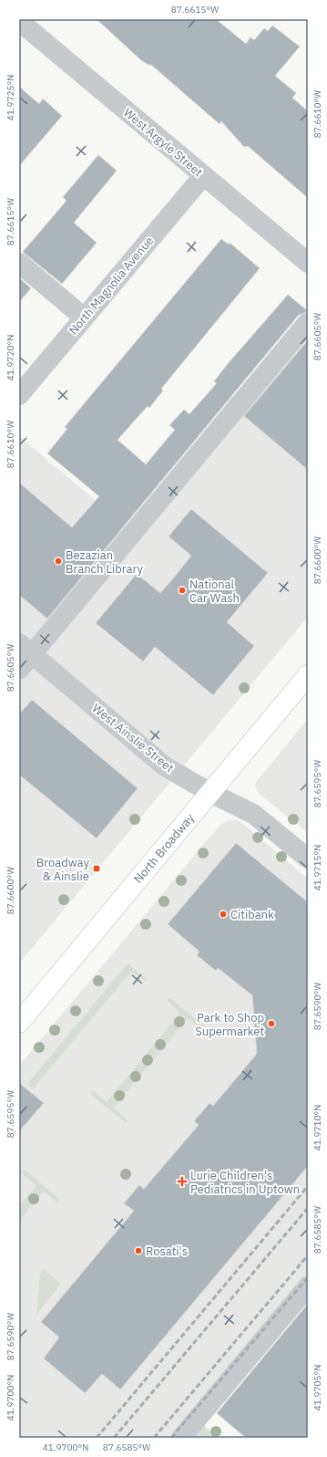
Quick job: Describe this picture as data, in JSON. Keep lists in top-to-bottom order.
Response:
{
  "streets": {
    "main road": ["North Broadway"],
    "street": ["West Argyle Street", "North Magnolia Avenue", "West Ainslie Street"]
  },
  "crossings": [
    ["West Argyle Street", "North Magnolia Avenue"],
    ["West Ainslie Street", "North Broadway"]
  ],
  "places": {
    "other": [
      "Bezazian Branch Library",
      "National Car Wash",
      "Citibank",
      "Park to Shop Supermarket",
      "Rosati's"
    ],
    "transit": ["Broadway & Ainslie"],
    "health": ["Lurie Children's Pediatrics in Uptown"]
  },
  "coordinates": [
    "87.6615°W",
    "41.9725°N",
    "87.6610°W",
    "87.6605°W",
    "41.9720°N",
    "87.6600°W",
    "87.6595°W",
    "41.9715°N",
    "87.6590°W",
    "41.9710°N",
    "87.6585°W",
    "41.9705°N",
    "41.9700°N"
  ]
}
